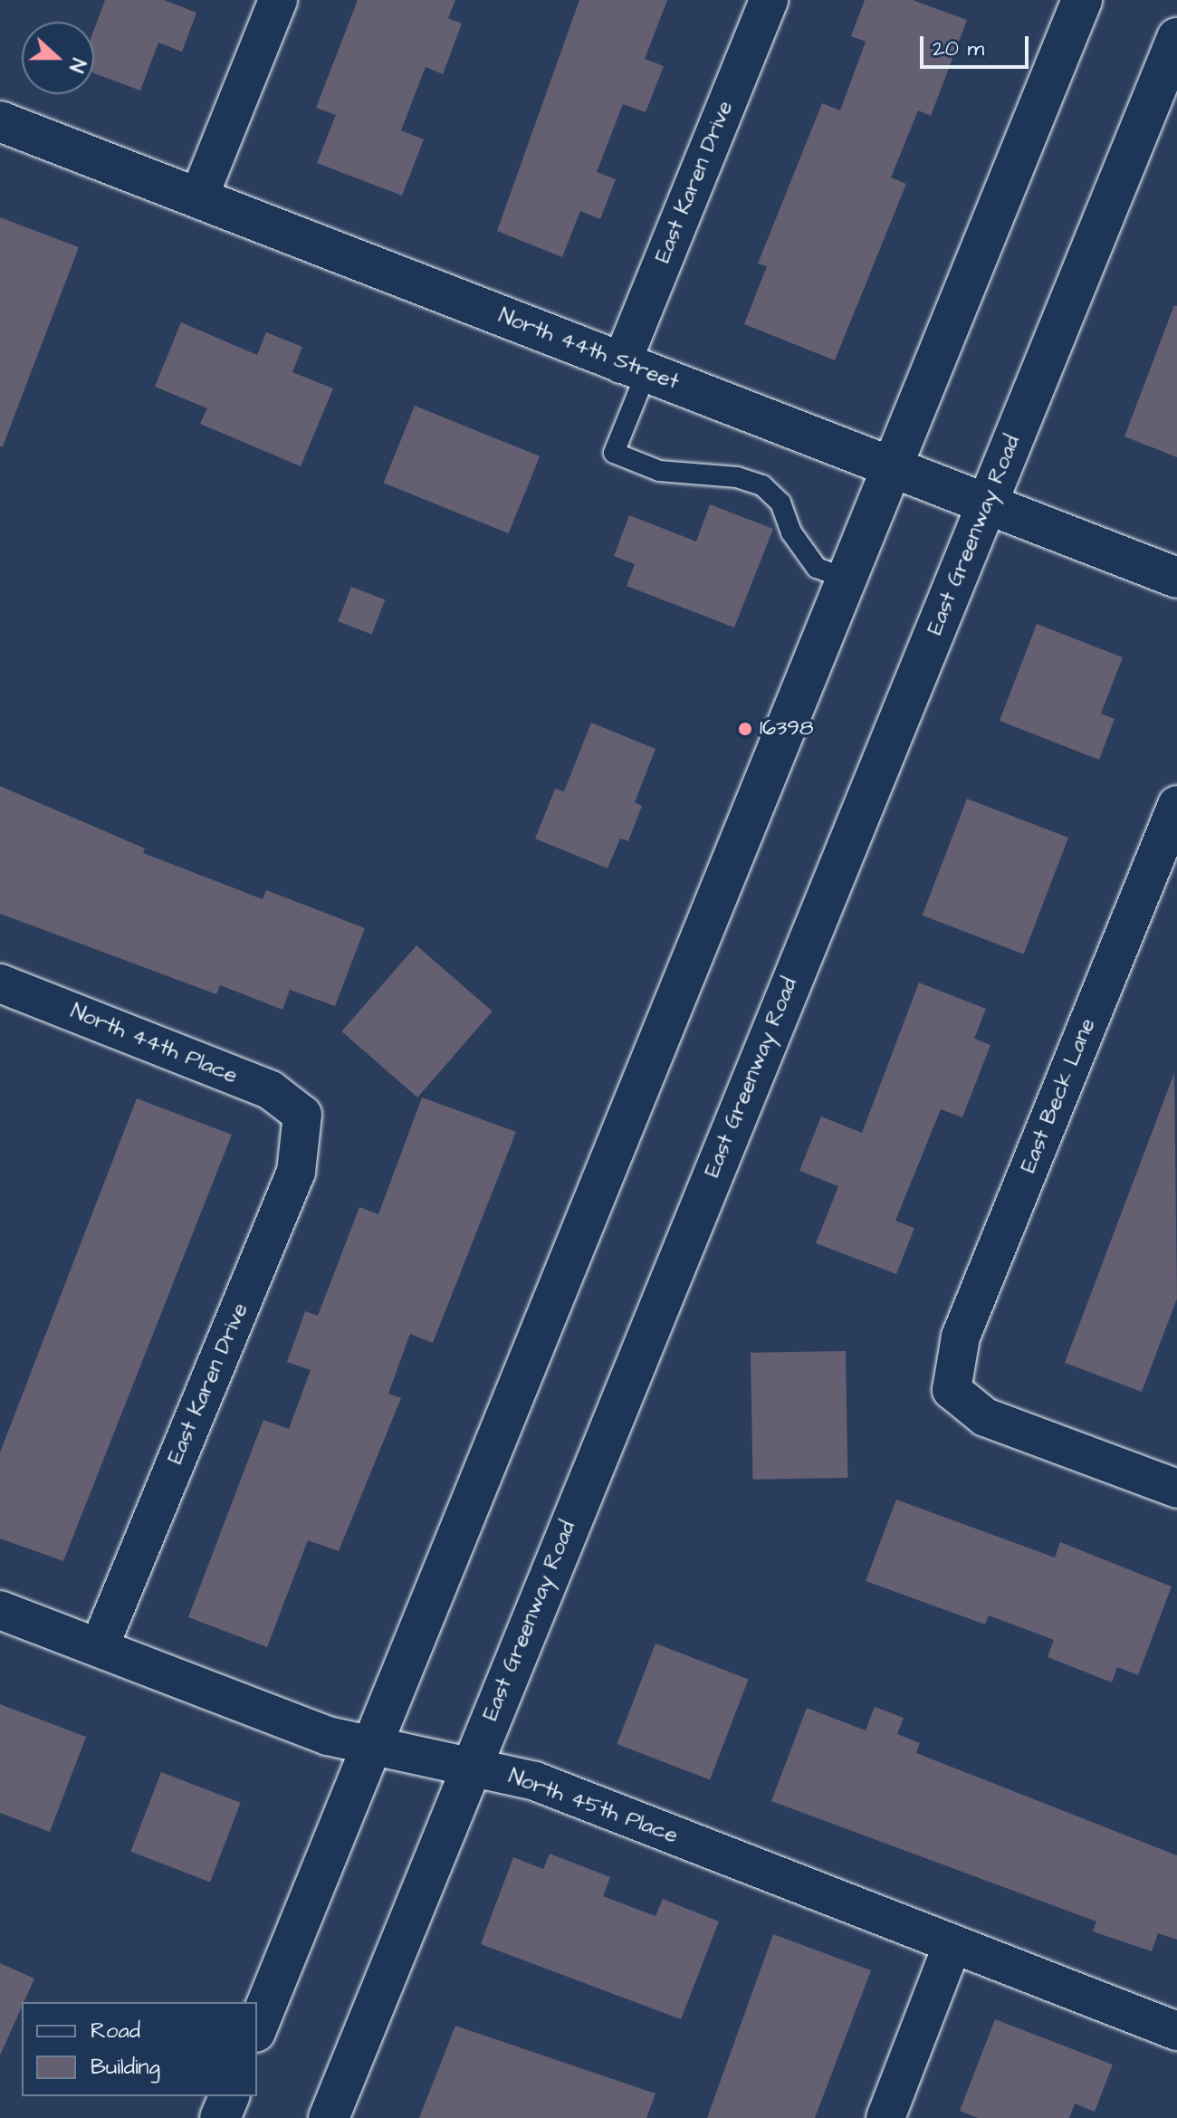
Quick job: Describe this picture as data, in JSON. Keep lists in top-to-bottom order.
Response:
{
  "streets": {
    "main road": ["North 44th Street", "East Greenway Road"],
    "street": [
      "East Karen Drive",
      "North 44th Place",
      "East Beck Lane",
      "North 45th Place"
    ]
  },
  "crossings": [
    ["East Karen Drive", "North 44th Street"],
    ["East Karen Drive", "North 44th Place"],
    ["East Karen Drive", "North 45th Place"],
    ["North 44th Street", "East Greenway Road"],
    ["East Greenway Road", "North 45th Place"]
  ],
  "places": ["16398"],
  "legend": ["Road", "Building"],
  "scale_bar": "20 m",
  "north": "right"
}
